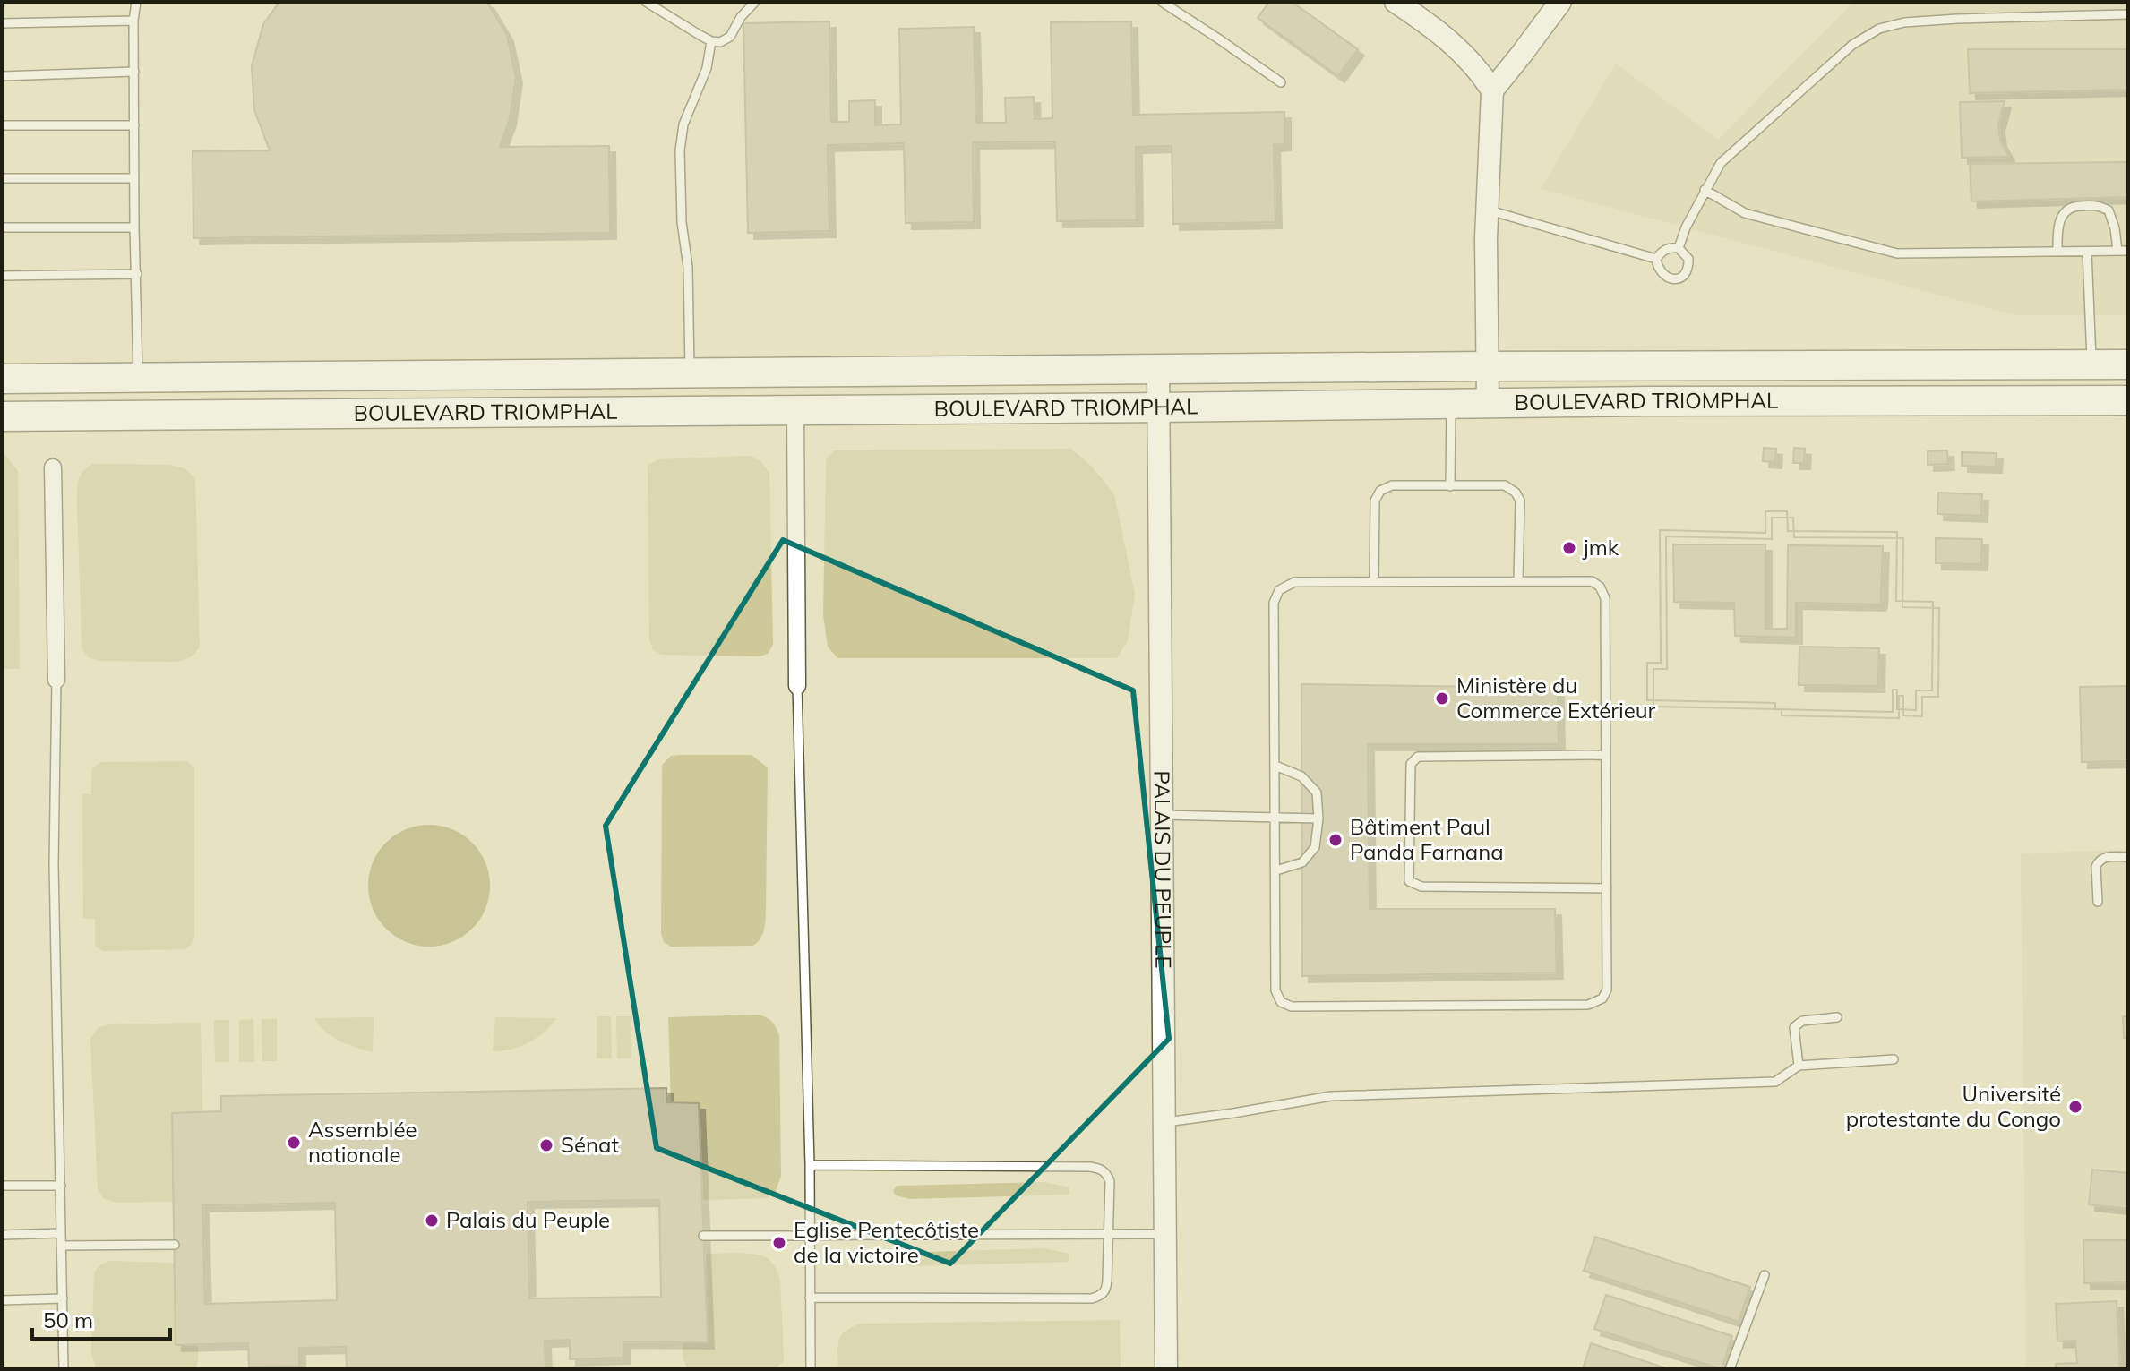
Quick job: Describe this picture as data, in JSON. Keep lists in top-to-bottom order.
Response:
{
  "streets": {
    "highway": ["BOULEVARD TRIOMPHAL"],
    "street": ["PALAIS DU PEUPLE"]
  },
  "crossings": [
    ["BOULEVARD TRIOMPHAL", "PALAIS DU PEUPLE"]
  ],
  "places": [
    "jmk",
    "Ministère du Commerce Extérieur",
    "Bâtiment Paul Panda Farnana",
    "Université protestante du Congo",
    "Assemblée nationale",
    "Sénat",
    "Palais du Peuple",
    "Eglise Pentecôtiste de la victoire"
  ],
  "scale_bar": "50 m"
}
